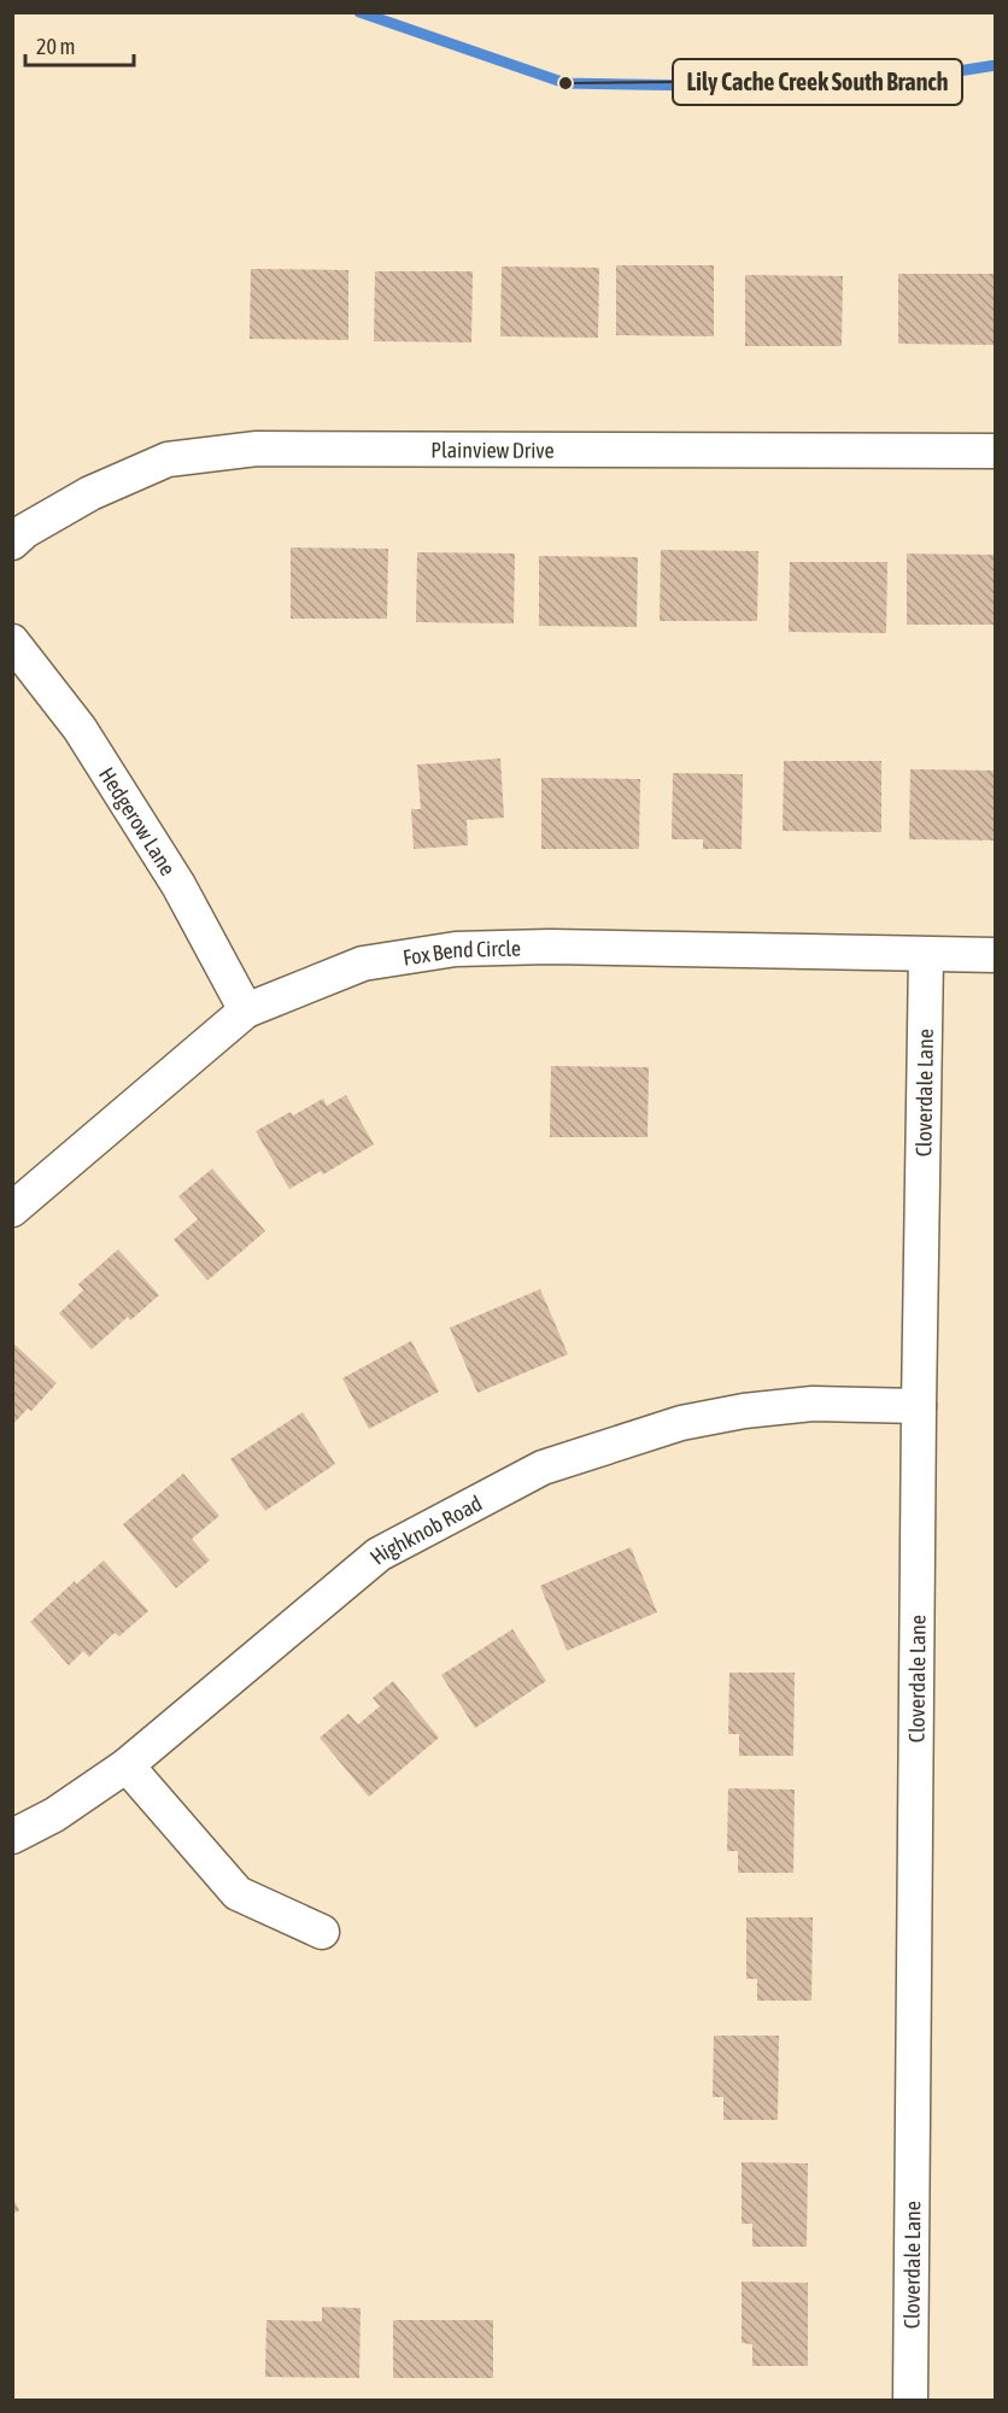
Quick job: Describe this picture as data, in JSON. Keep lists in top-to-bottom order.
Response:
{
  "streets": {
    "street": [
      "Plainview Drive",
      "Hedgerow Lane",
      "Fox Bend Circle",
      "Cloverdale Lane",
      "Highknob Road"
    ]
  },
  "crossings": [
    ["Hedgerow Lane", "Fox Bend Circle"],
    ["Fox Bend Circle", "Cloverdale Lane"],
    ["Cloverdale Lane", "Highknob Road"]
  ],
  "places": ["Lily Cache Creek South Branch"],
  "scale_bar": "20 m"
}
